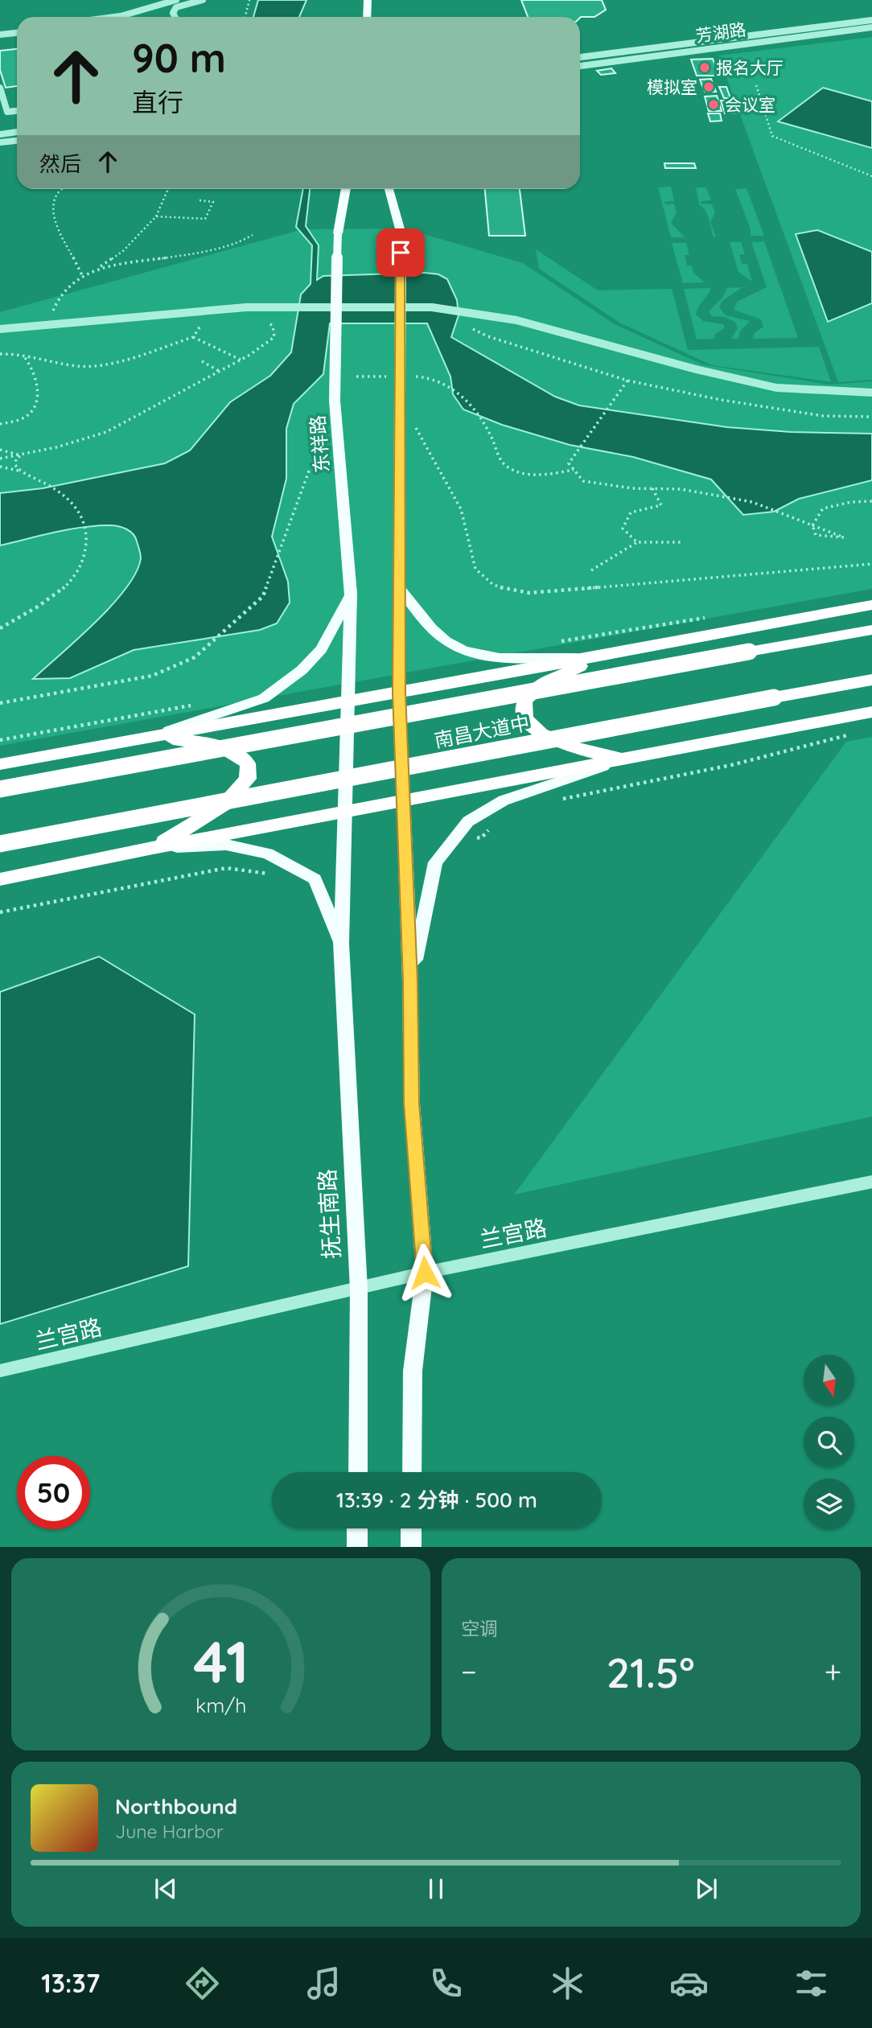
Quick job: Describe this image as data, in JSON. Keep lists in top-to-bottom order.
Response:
{
  "streets": {
    "highway": ["南昌大道中"],
    "main road": ["东祥路", "抚生南路"],
    "street": ["芳湖路", "兰宫路"]
  },
  "crossings": [
    ["东祥路", "抚生南路"],
    ["抚生南路", "兰宫路"]
  ],
  "places": ["报名大厅", "模拟室", "会议室"],
  "north": "bottom",
  "page": {
    "turn": ["90 m", "直行"],
    "then": "然后",
    "limit": "50",
    "trip": "13:39 · 2 分钟 · 500 m",
    "tile": "空调",
    "heat": ["−", "21.5°", "+"],
    "song": ["Northbound", "June Harbor"],
    "tabs": "13:37",
    "gauge": ["41", "km/h"]
  }
}
